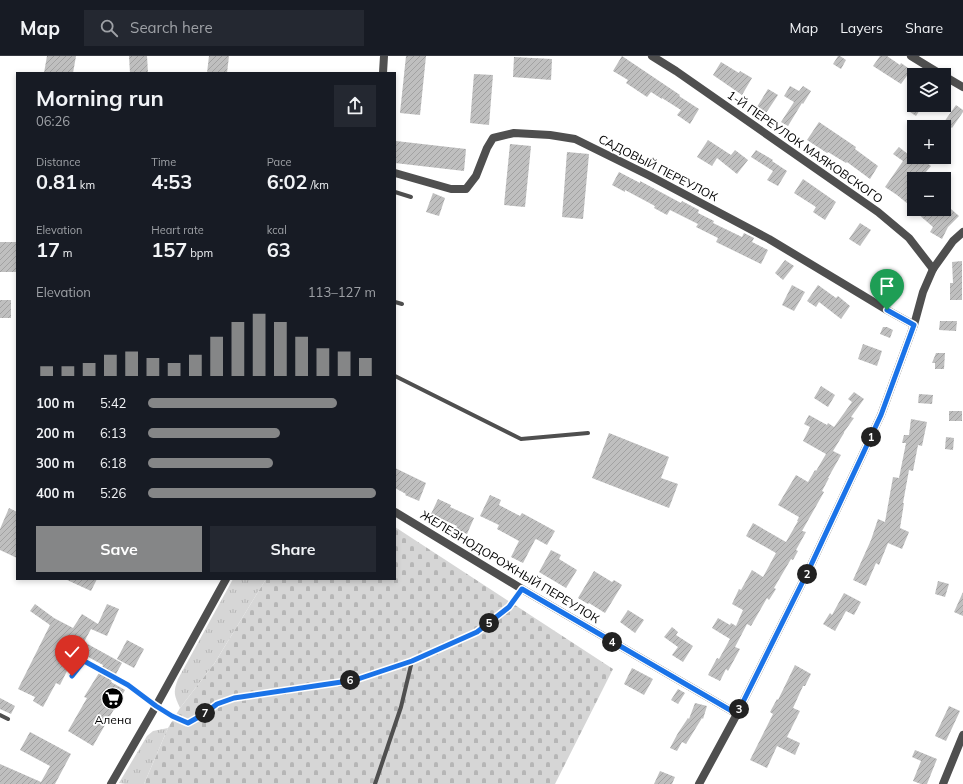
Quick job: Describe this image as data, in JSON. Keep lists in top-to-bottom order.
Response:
{
  "streets": {
    "street": ["1-Й ПЕРЕУЛОК МАЯКОВСКОГО", "САДОВЫЙ ПЕРЕУЛОК", "ЖЕЛЕЗНОДОРОЖНЫЙ ПЕРЕУЛОК"]
  },
  "places": {
    "supermarket": ["Алена"]
  },
  "page": {
    "header": "Map",
    "search": "Search here",
    "nav": ["Map", "Layers", "Share"],
    "map_buttons": ["+", "−"],
    "heading": ["Morning run", "06:26"],
    "stats": [
      ["Distance", "0.81 km"],
      ["Time", "4:53"],
      ["Pace", "6:02 /km"],
      ["Elevation", "17 m"],
      ["Heart rate", "157 bpm"],
      ["kcal", "63"]
    ],
    "chart": ["Elevation", "113–127 m"],
    "list": [
      {
        "name": "100 m",
        "note": "5:42"
      },
      {
        "name": "200 m",
        "note": "6:13"
      },
      {
        "name": "300 m",
        "note": "6:18"
      },
      {
        "name": "400 m",
        "note": "5:26"
      }
    ],
    "pins": [
      "1",
      "2",
      "5",
      "4",
      "6",
      "3",
      "7"
    ],
    "buttons": ["Save", "Share"]
  }
}
